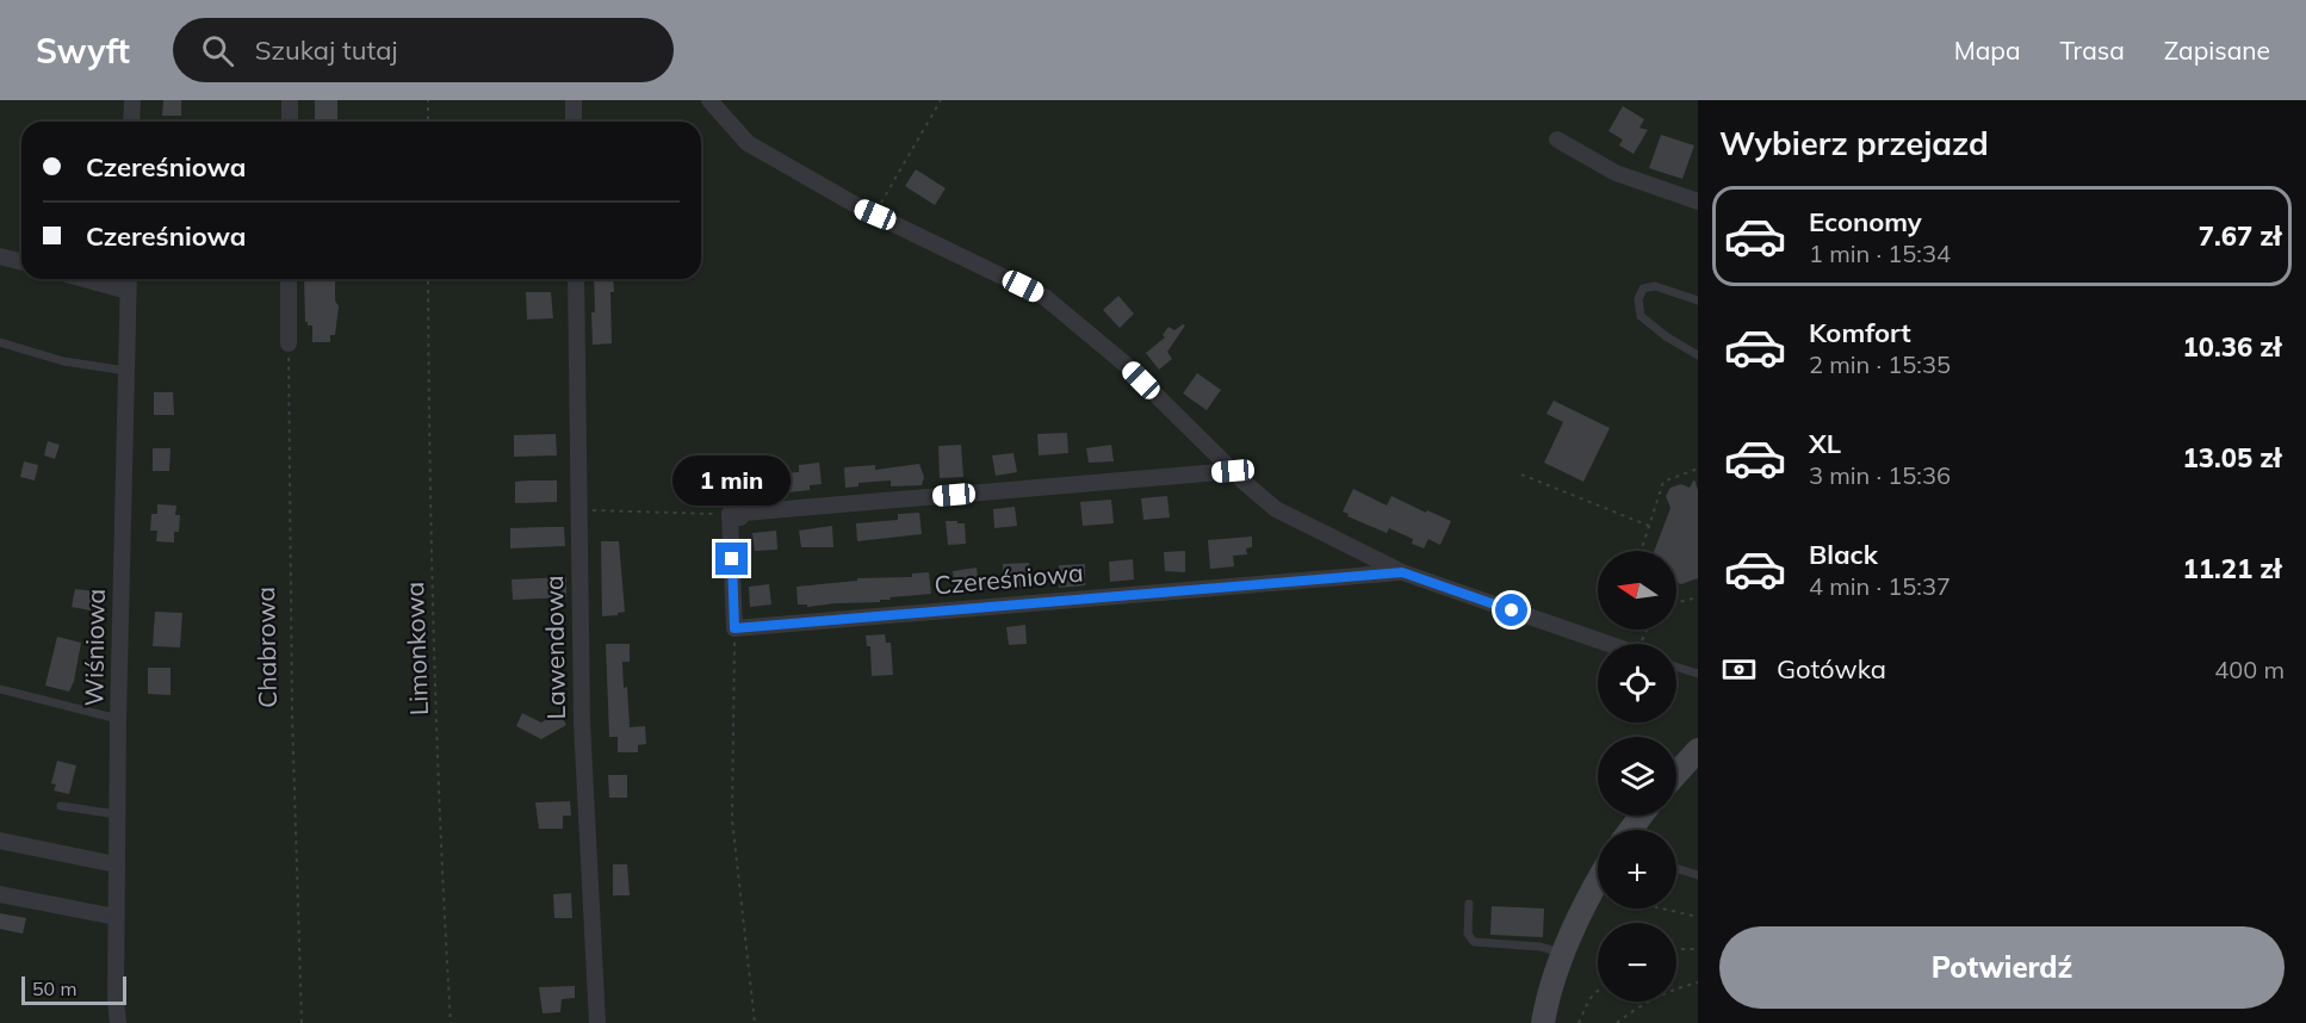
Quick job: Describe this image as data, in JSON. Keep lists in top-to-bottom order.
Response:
{
  "streets": {
    "street": ["Czereśniowa", "Wiśniowa", "Lawendowa"],
    "path": ["Chabrowa", "Limonkowa"]
  },
  "scale_bar": "50 m",
  "north": "left",
  "page": {
    "header": "Swyft",
    "search": "Szukaj tutaj",
    "nav": ["Mapa", "Trasa", "Zapisane"],
    "heading": "Wybierz przejazd",
    "banner": ["Czereśniowa", "Czereśniowa"],
    "list": [
      {
        "name": "Economy",
        "note": "1 min · 15:34",
        "value": "7.67 zł"
      },
      {
        "name": "Komfort",
        "note": "2 min · 15:35",
        "value": "10.36 zł"
      },
      {
        "name": "XL",
        "note": "3 min · 15:36",
        "value": "13.05 zł"
      },
      {
        "name": "Black",
        "note": "4 min · 15:37",
        "value": "11.21 zł"
      }
    ],
    "bubble": "1 min",
    "map_buttons": ["+", "−"],
    "pay": ["Gotówka", "400 m"],
    "buttons": "Potwierdź",
    "scale": "50 m"
  }
}
